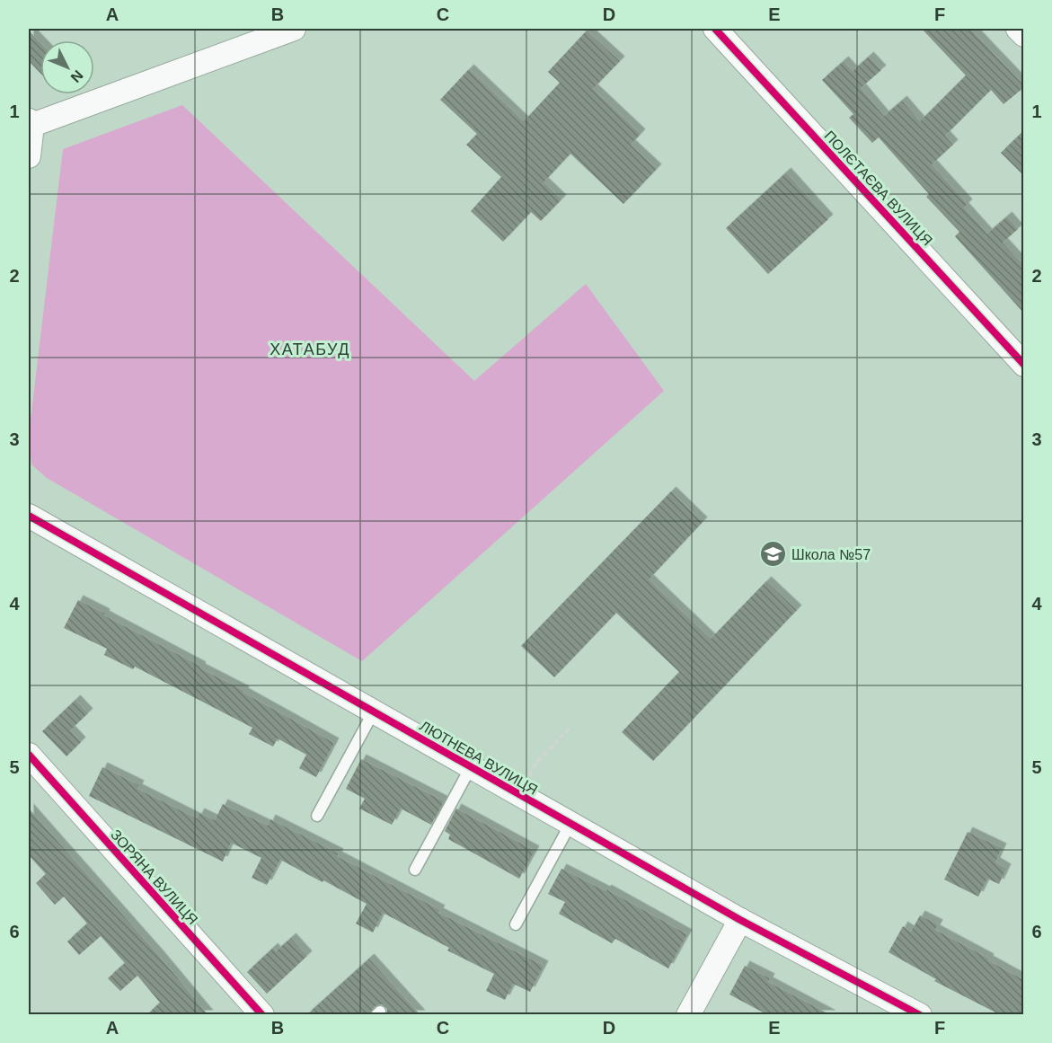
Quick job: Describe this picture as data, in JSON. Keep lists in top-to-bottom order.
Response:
{
  "streets": {
    "street": ["ПОЛЄТАЄВА ВУЛИЦЯ", "ЛЮТНЕВА ВУЛИЦЯ", "ЗОРЯНА ВУЛИЦЯ"]
  },
  "districts": ["ХАТАБУД"],
  "places": {
    "school or university": ["Школа №57"]
  },
  "north": "bottom right",
  "grid": {
    "columns": [
      "A",
      "B",
      "C",
      "D",
      "E",
      "F"
    ],
    "rows": [
      "1",
      "2",
      "3",
      "4",
      "5",
      "6"
    ]
  }
}
